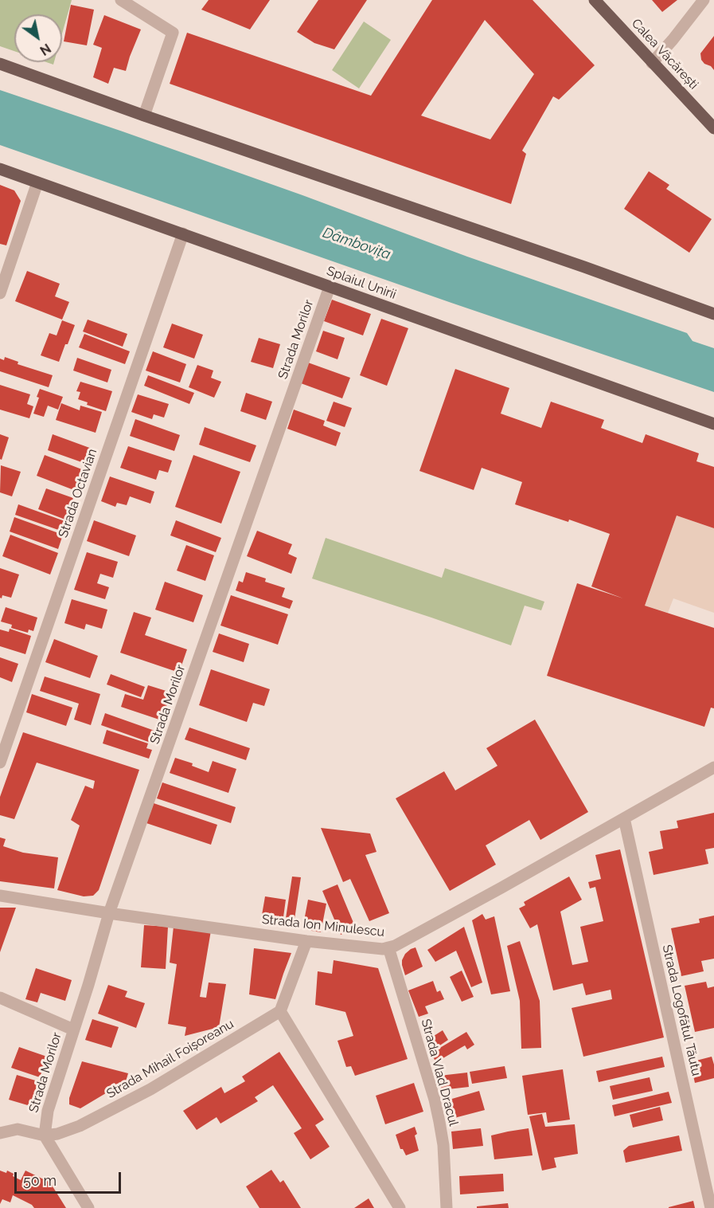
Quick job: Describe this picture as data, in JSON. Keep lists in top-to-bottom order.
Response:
{
  "streets": {
    "main road": ["Calea Văcărești", "Splaiul Unirii"],
    "street": [
      "Strada Morilor",
      "Strada Octavian",
      "Strada Ion Minulescu",
      "Strada Logofătul Tăutu",
      "Strada Mihail Foișoreanu",
      "Strada Vlad Dracul"
    ]
  },
  "crossings": [
    ["Splaiul Unirii", "Strada Morilor"],
    ["Splaiul Unirii", "Strada Octavian"],
    ["Strada Morilor", "Strada Ion Minulescu"],
    ["Strada Morilor", "Strada Mihail Foișoreanu"],
    ["Strada Ion Minulescu", "Strada Logofătul Tăutu"],
    ["Strada Ion Minulescu", "Strada Vlad Dracul"]
  ],
  "water": ["Dâmbovița"],
  "scale_bar": "50 m",
  "north": "bottom right"
}
